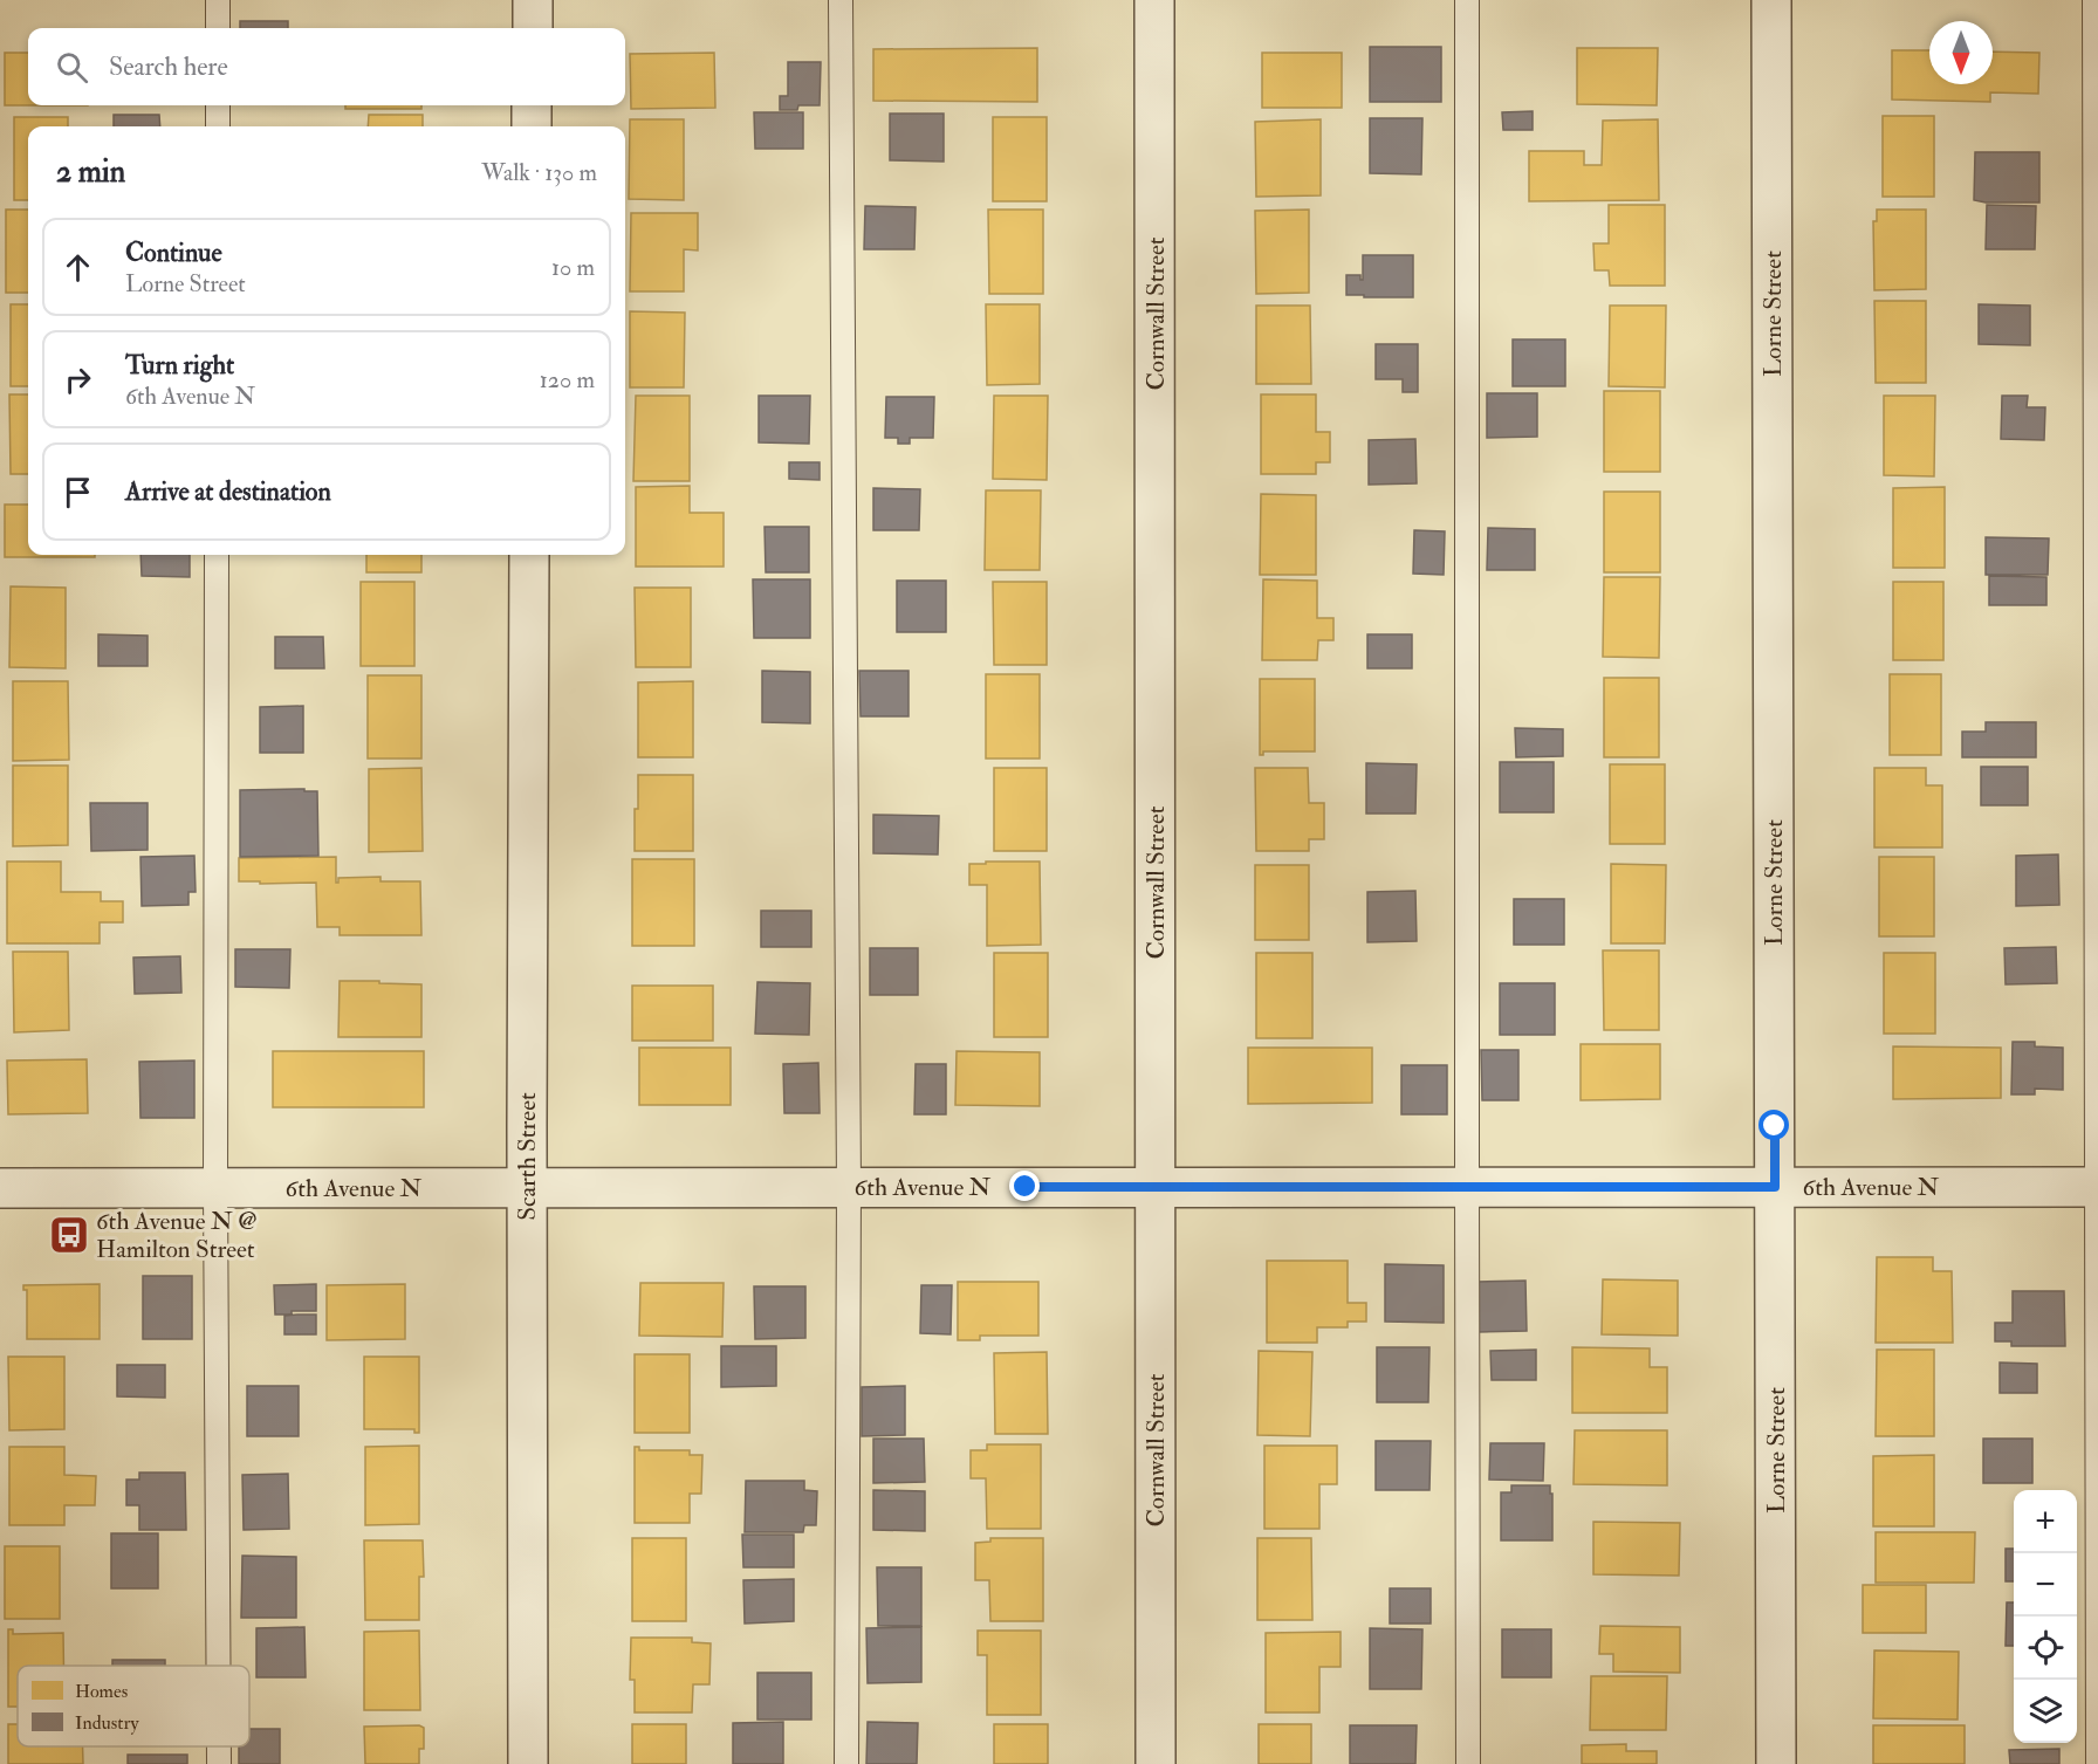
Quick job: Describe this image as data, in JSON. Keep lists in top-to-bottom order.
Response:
{
  "streets": {
    "street": [
      "Cornwall Street",
      "Lorne Street",
      "Scarth Street",
      "6th Avenue N"
    ]
  },
  "crossings": [
    ["Cornwall Street", "6th Avenue N"],
    ["Lorne Street", "6th Avenue N"],
    ["Scarth Street", "6th Avenue N"]
  ],
  "places": {
    "bus stop": ["6th Avenue N @ Hamilton Street"]
  },
  "legend": ["Homes", "Industry"],
  "north": "bottom",
  "page": {
    "search": "Search here",
    "heading": ["2 min", "Walk · 130 m"],
    "list": [
      ["Continue", "Lorne Street", "10 m"],
      ["Turn right", "6th Avenue N", "120 m"],
      "Arrive at destination"
    ],
    "map_buttons": ["+", "−"]
  }
}
